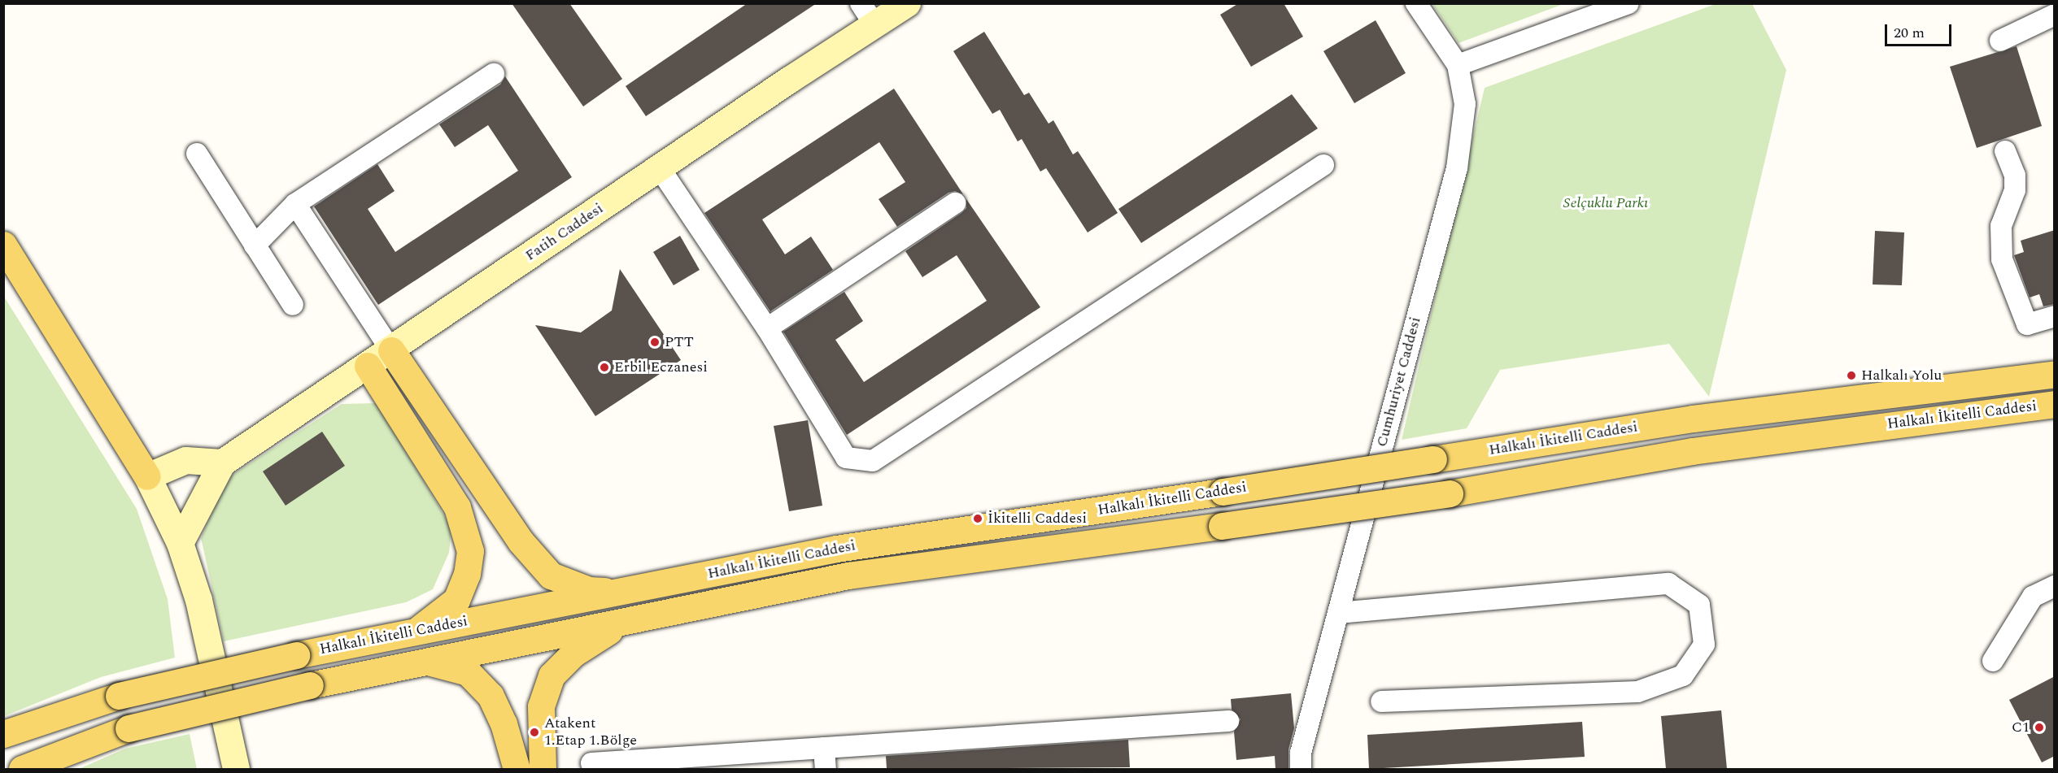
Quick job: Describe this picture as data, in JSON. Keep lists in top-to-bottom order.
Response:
{
  "streets": {
    "main road": ["Halkalı İkitelli Caddesi"],
    "street": ["Fatih Caddesi", "Cumhuriyet Caddesi"]
  },
  "parks": ["Selçuklu Parkı"],
  "places": [
    "PTT",
    "Erbil Eczanesi",
    "Halkalı Yolu",
    "İkitelli Caddesi",
    "C1",
    "Atakent 1.Etap 1.Bölge"
  ],
  "scale_bar": "20 m"
}
